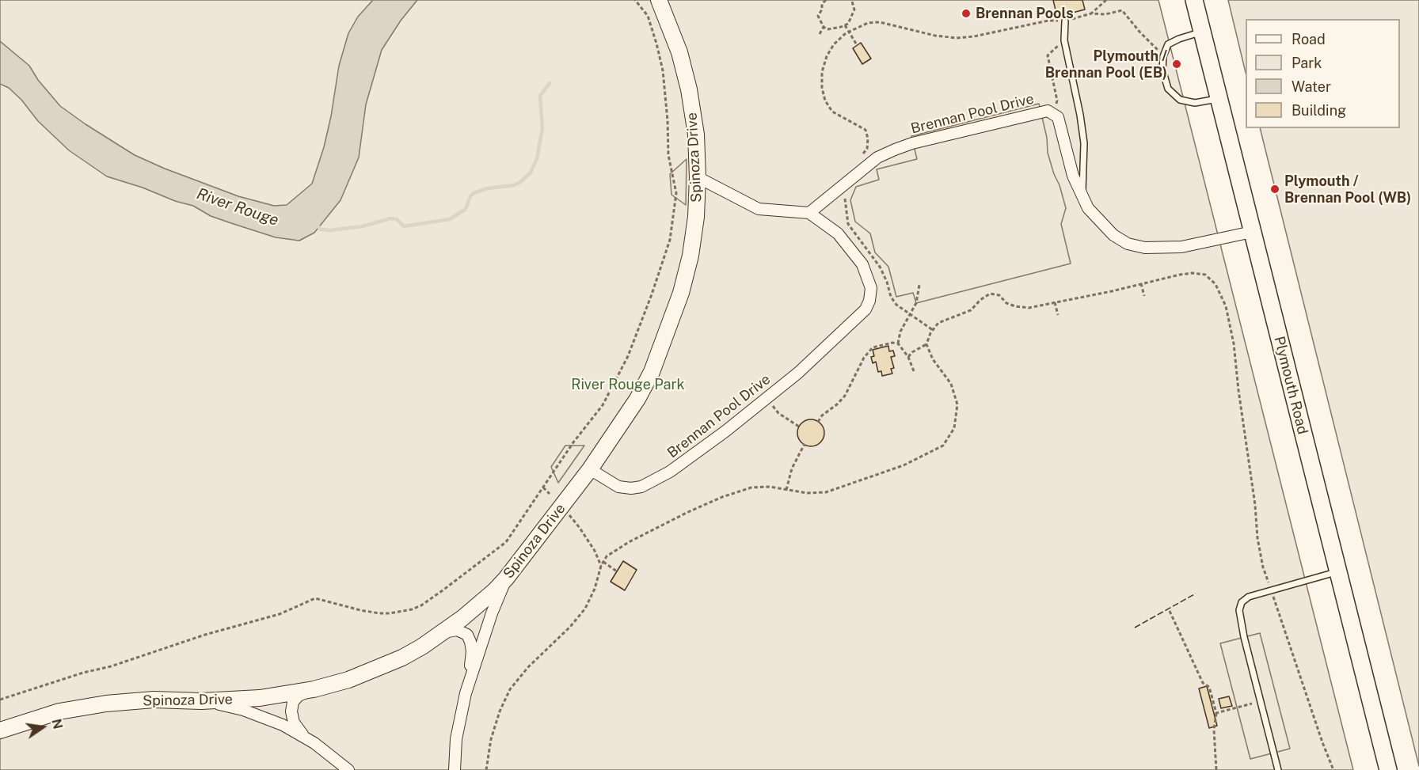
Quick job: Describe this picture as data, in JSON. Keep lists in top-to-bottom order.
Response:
{
  "streets": {
    "main road": ["Plymouth Road"],
    "street": ["Brennan Pool Drive", "Spinoza Drive"]
  },
  "crossings": [
    ["Brennan Pool Drive", "Spinoza Drive"],
    ["Brennan Pool Drive", "Plymouth Road"]
  ],
  "water": ["River Rouge"],
  "parks": ["River Rouge Park"],
  "places": ["Brennan Pools", "Plymouth / Brennan Pool (EB)", "Plymouth / Brennan Pool (WB)"],
  "legend": [
    "Road",
    "Park",
    "Water",
    "Building"
  ],
  "north": "right"
}
